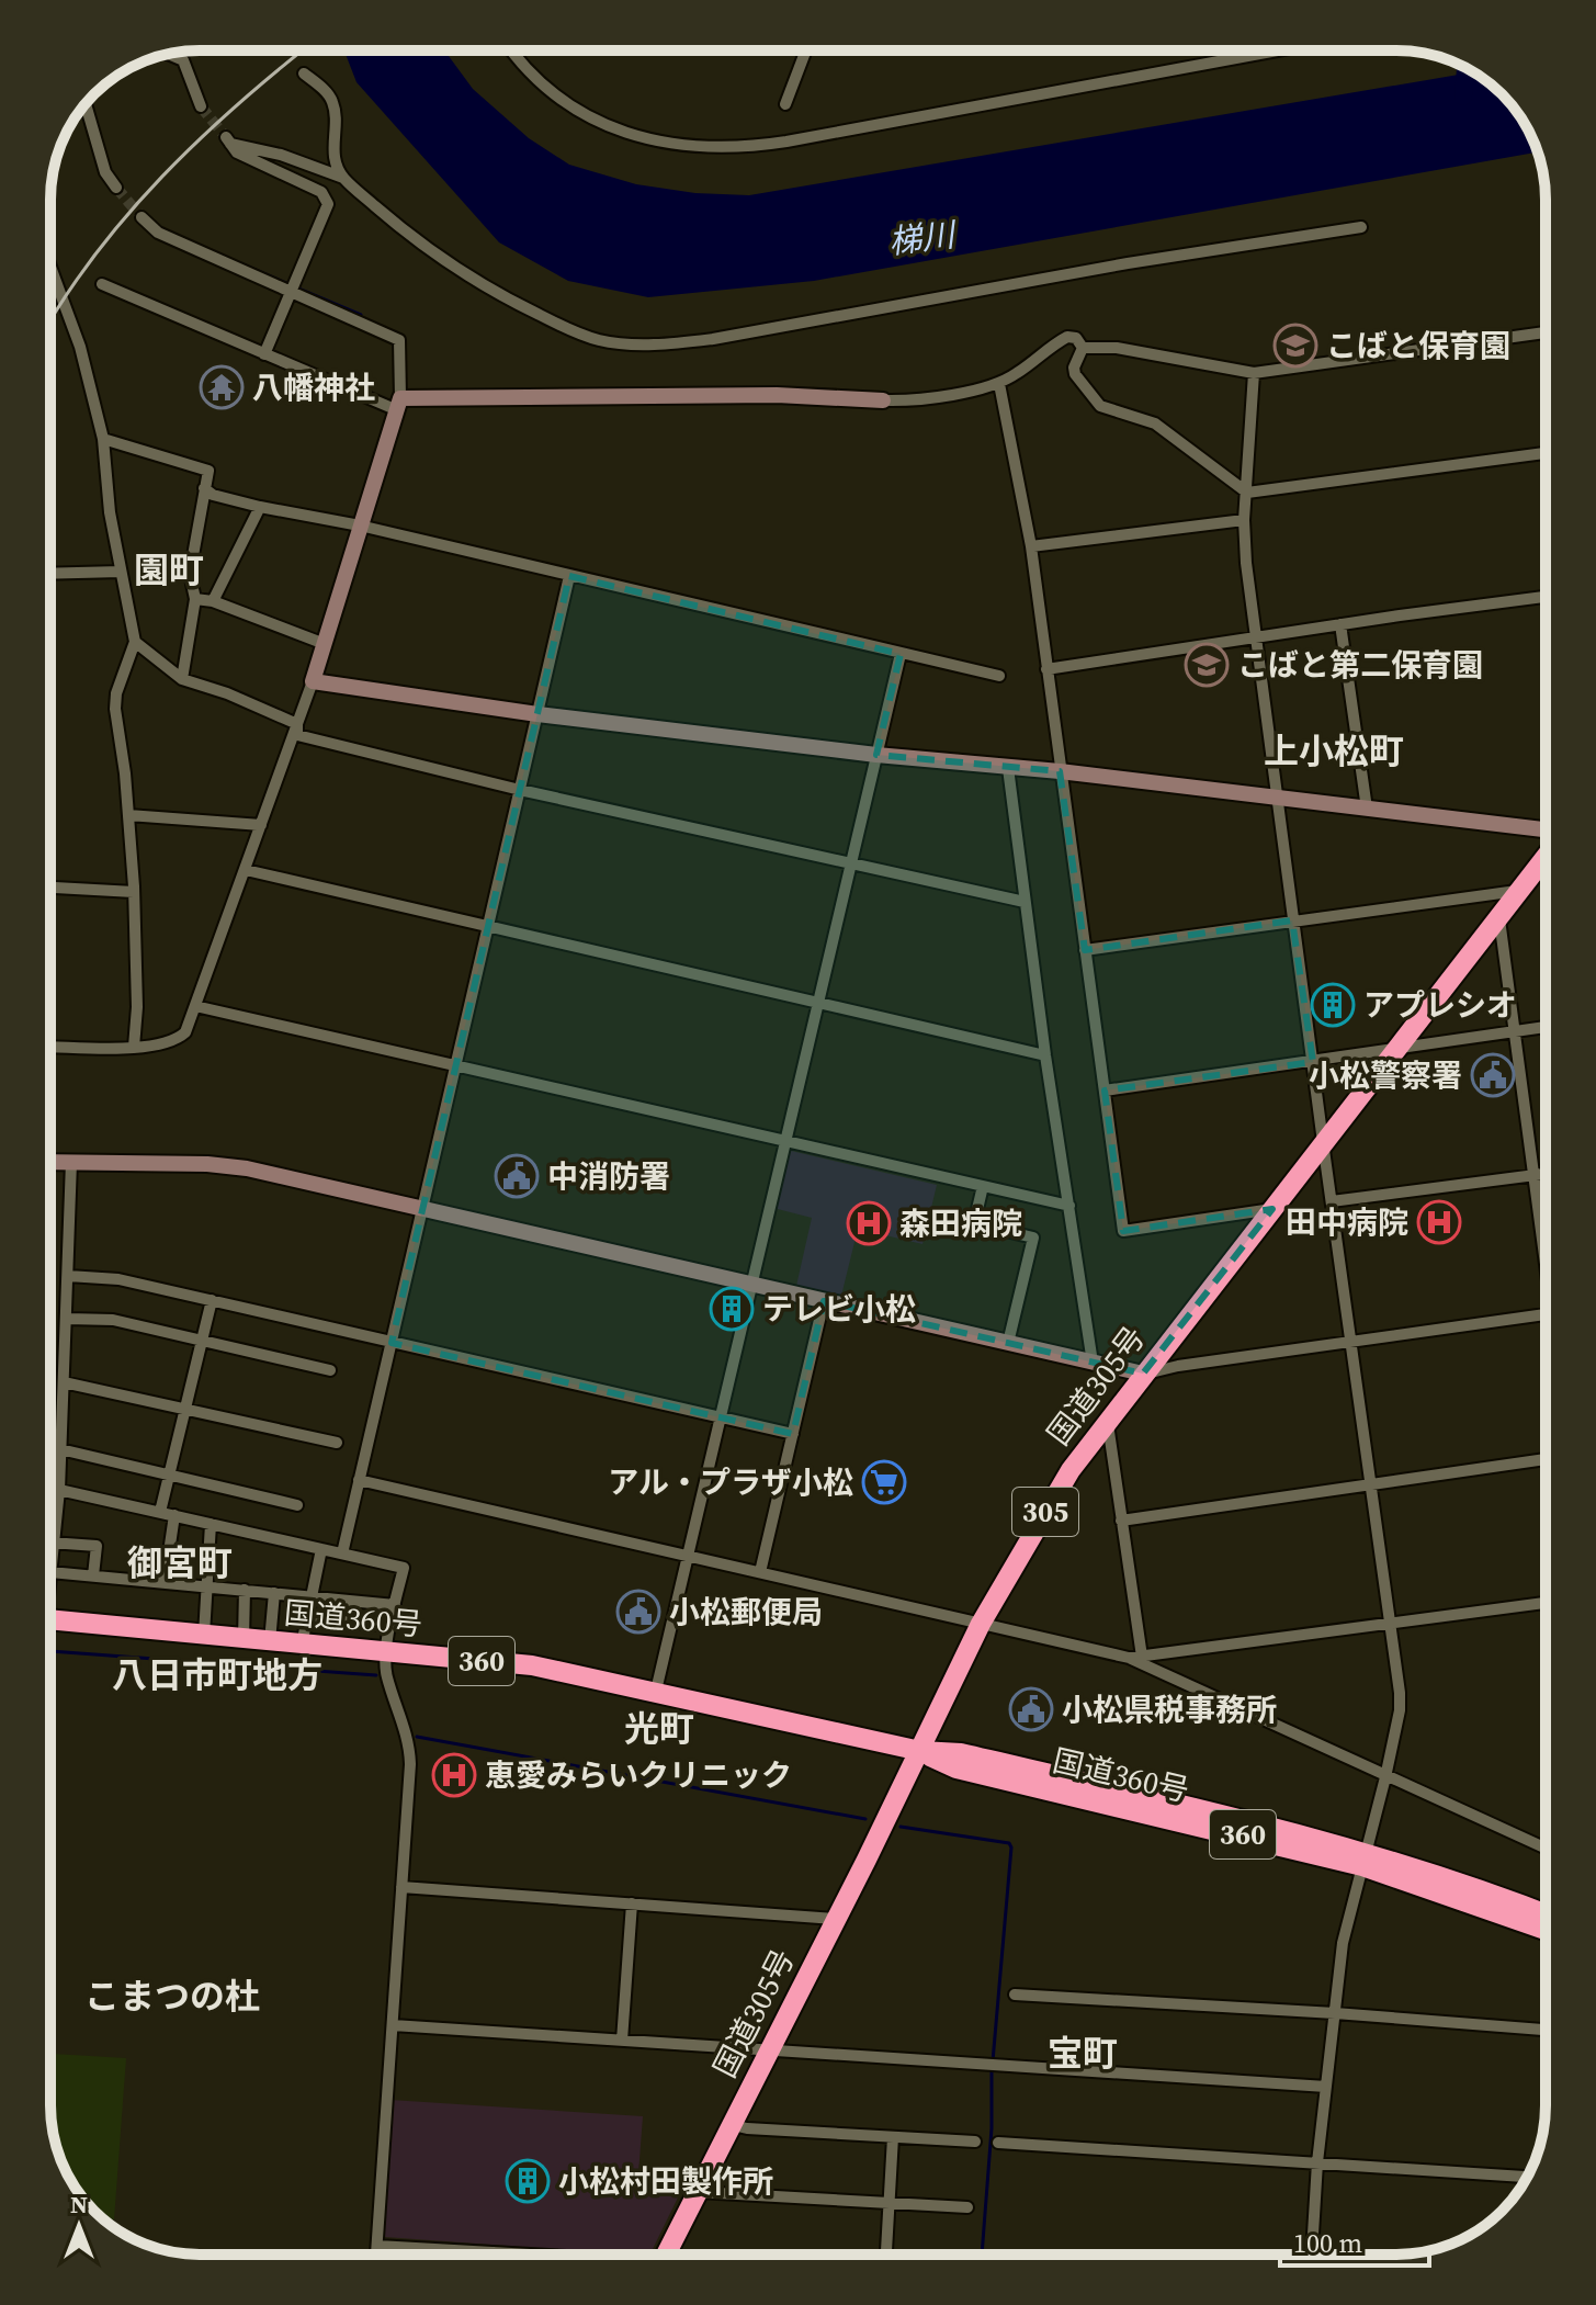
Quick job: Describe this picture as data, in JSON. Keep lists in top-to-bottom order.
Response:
{
  "streets": {
    "highway": [
      "国道305号",
      "305",
      "国道360号",
      "360"
    ]
  },
  "crossings": [
    ["国道305号", "国道360号"]
  ],
  "districts": [
    "園町",
    "上小松町",
    "御宮町",
    "八日市町地方",
    "光町",
    "こまつの杜",
    "宝町"
  ],
  "water": ["梯川"],
  "places": {
    "school or university": ["こばと保育園", "こばと第二保育園"],
    "temple": ["八幡神社"],
    "building": ["アプレシオ", "テレビ小松", "小松村田製作所"],
    "public building": [
      "小松警察署",
      "中消防署",
      "小松郵便局",
      "小松県税事務所"
    ],
    "hospital": ["田中病院", "森田病院", "恵愛みらいクリニック"],
    "supermarket": ["アル・プラザ小松"]
  },
  "scale_bar": "100 m",
  "north": "top"
}
